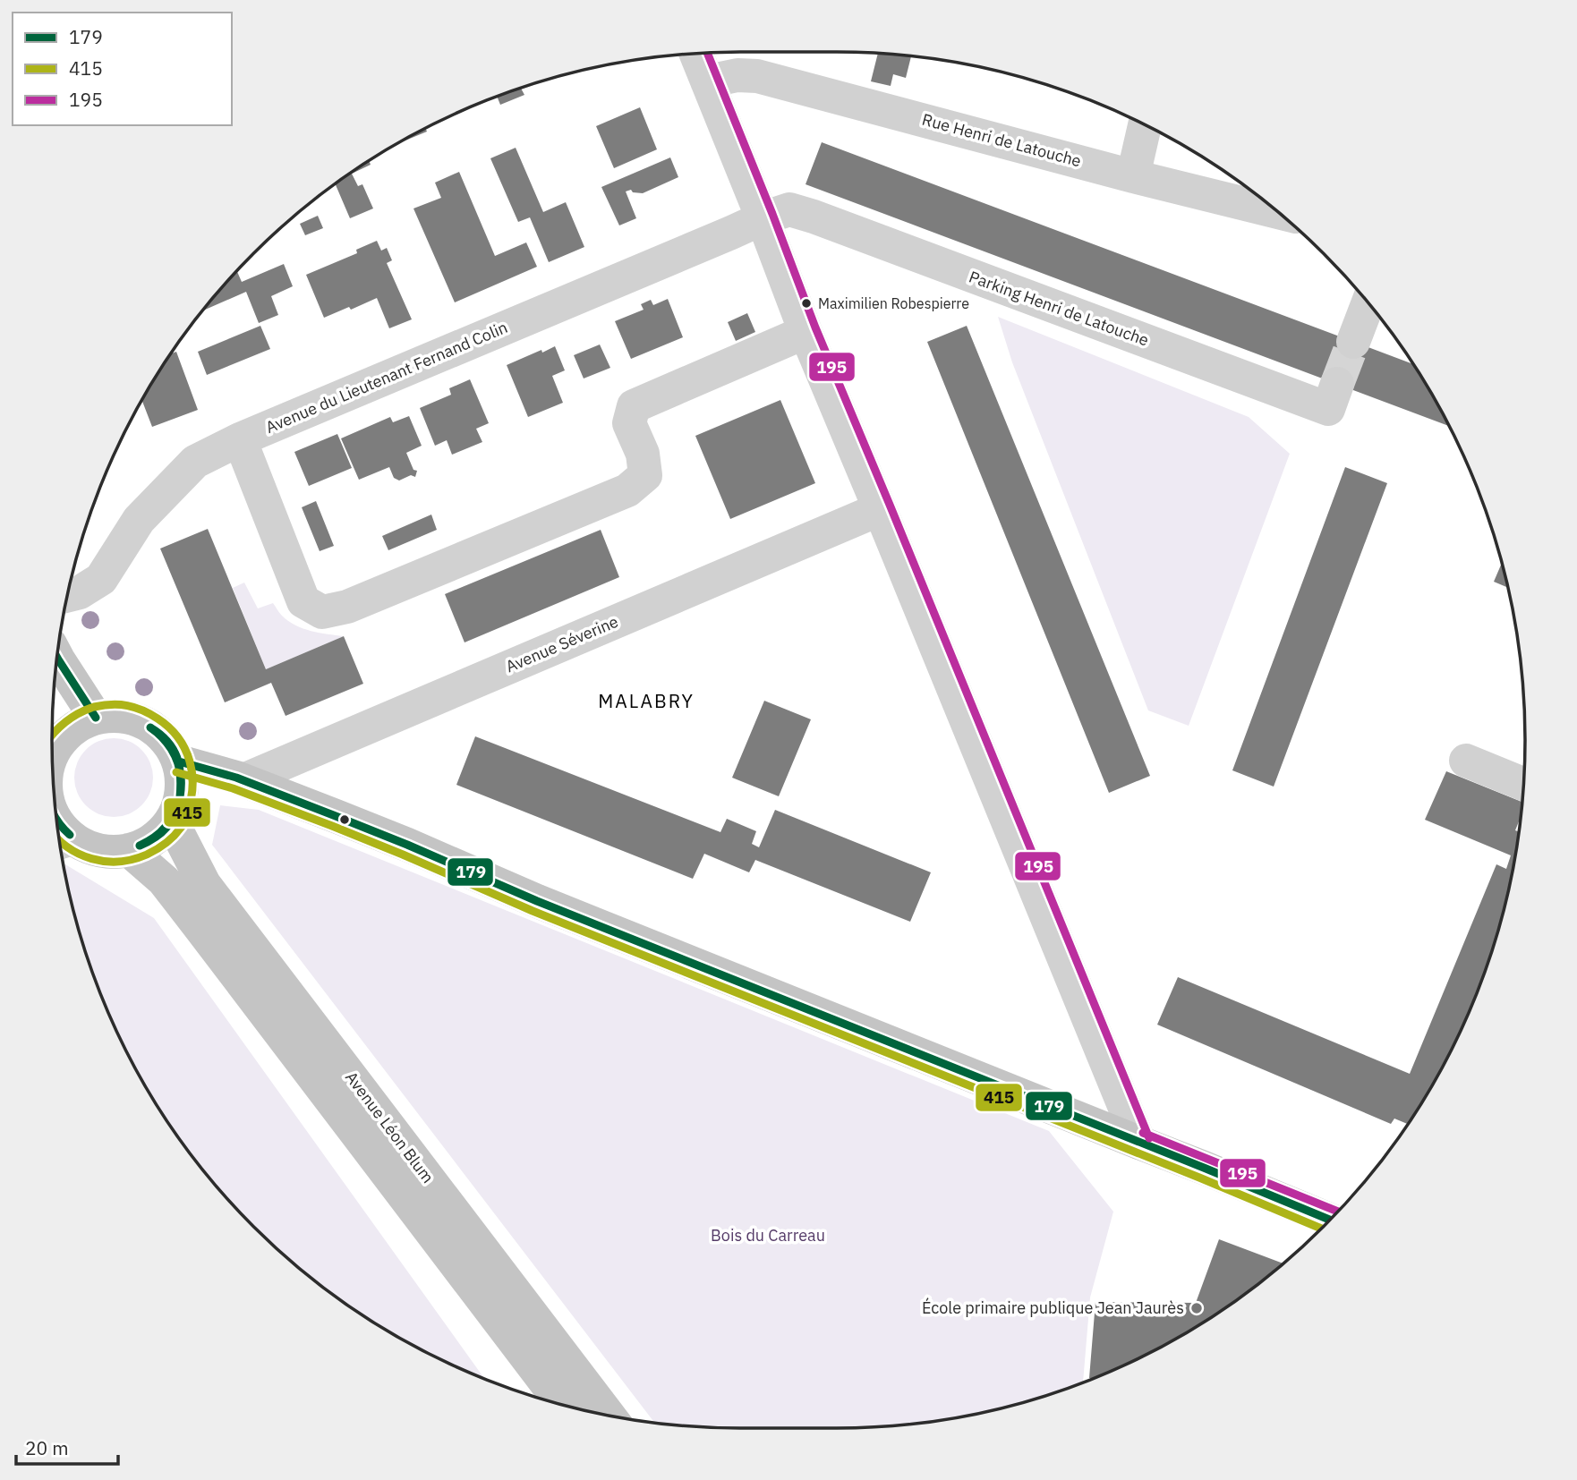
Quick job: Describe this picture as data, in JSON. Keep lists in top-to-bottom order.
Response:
{
  "streets": {
    "main road": ["Avenue Léon Blum"],
    "street": [
      "Rue Henri de Latouche",
      "Parking Henri de Latouche",
      "Avenue du Lieutenant Fernand Colin",
      "Avenue Séverine"
    ]
  },
  "crossings": [
    ["Parking Henri de Latouche", "Avenue du Lieutenant Fernand Colin"]
  ],
  "districts": ["MALABRY"],
  "parks": ["Bois du Carreau"],
  "places": ["Maximilien Robespierre", "École primaire publique Jean Jaurès"],
  "lines": ["transit line 195", "transit line 179", "transit line 415"],
  "legend": ["179", "415", "195"],
  "scale_bar": "20 m"
}
